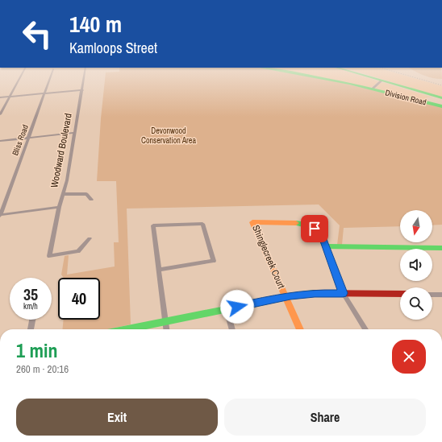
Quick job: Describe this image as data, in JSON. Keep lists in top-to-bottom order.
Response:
{
  "streets": {
    "street": [
      "Division Road",
      "Bliss Road",
      "Woodward Boulevard",
      "Shinglecreek Court"
    ]
  },
  "parks": ["Devonwood Conservation Area"],
  "north": "bottom",
  "page": {
    "turn": ["140 m", "Kamloops Street"],
    "speed": "35 km/h",
    "limit": "40",
    "heading": ["1 min", "260 m · 20:16"],
    "buttons": ["Exit", "Share"]
  }
}
